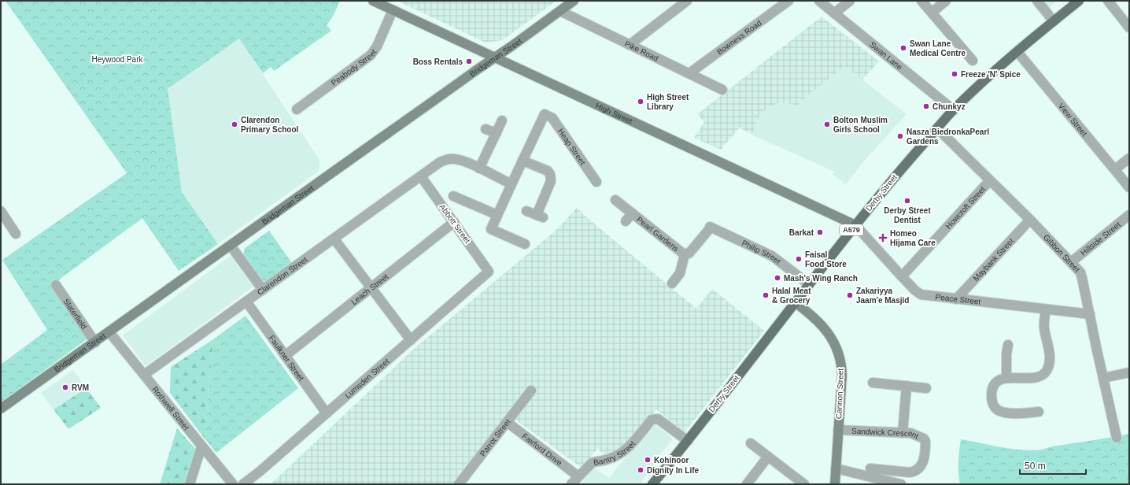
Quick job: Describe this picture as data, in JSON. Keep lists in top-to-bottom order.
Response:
{
  "streets": {
    "main road": ["Derby Street", "A579"],
    "street": [
      "Bowness Road",
      "Pike Road",
      "Swan Lane",
      "Bridgeman Street",
      "Peabody Street",
      "High Street",
      "View Street",
      "Heap Street",
      "Howcroft Street",
      "Abbott Street",
      "Pearl Gardens",
      "Hillside Street",
      "Philip Street",
      "Gibbon Street",
      "Maybank Street",
      "Clarendon Street",
      "Leach Street",
      "Peace Street",
      "Slaterfield",
      "Faulkner Street",
      "Lumsden Street",
      "Cannon Street",
      "Rothwell Street",
      "Sandwick Crescent",
      "Parrot Street",
      "Fairford Drive",
      "Bantry Street"
    ]
  },
  "crossings": [
    ["Bowness Road", "Pike Road"],
    ["Pike Road", "Bridgeman Street"],
    ["Swan Lane", "Derby Street"],
    ["Bridgeman Street", "High Street"],
    ["Bridgeman Street", "Slaterfield"],
    ["Bridgeman Street", "Rothwell Street"],
    ["Peabody Street", "High Street"],
    ["High Street", "Derby Street"],
    ["High Street", "Peace Street"],
    ["View Street", "Derby Street"],
    ["Derby Street", "Philip Street"],
    ["Derby Street", "Gibbon Street"],
    ["Derby Street", "Peace Street"],
    ["Derby Street", "Cannon Street"],
    ["Derby Street", "Bantry Street"],
    ["Howcroft Street", "Gibbon Street"],
    ["Howcroft Street", "Peace Street"],
    ["Abbott Street", "Clarendon Street"],
    ["Abbott Street", "Leach Street"],
    ["Abbott Street", "Lumsden Street"],
    ["Pearl Gardens", "Philip Street"],
    ["Hillside Street", "Gibbon Street"],
    ["Gibbon Street", "Maybank Street"],
    ["Gibbon Street", "Peace Street"],
    ["Maybank Street", "Peace Street"],
    ["Clarendon Street", "Faulkner Street"],
    ["Clarendon Street", "Rothwell Street"],
    ["Leach Street", "Faulkner Street"],
    ["Faulkner Street", "Lumsden Street"],
    ["Cannon Street", "Sandwick Crescent"],
    ["Parrot Street", "Fairford Drive"],
    ["Fairford Drive", "Bantry Street"]
  ],
  "parks": ["Heywood Park"],
  "places": {
    "other": [
      "Swan Lane Medical Centre",
      "Boss Rentals",
      "Freeze 'N' Spice",
      "High Street Library",
      "Chunkyz",
      "Clarendon Primary School",
      "Bolton Muslim Girls School",
      "Nasza BiedronkaPearl Gardens",
      "Derby Street Dentist",
      "Barkat",
      "Faisal Food Store",
      "Mash's Wing Ranch",
      "Halal Meat & Grocery",
      "Zakariyya Jaam'e Masjid",
      "RVM",
      "Kohinoor",
      "Dignity In Life"
    ],
    "health": ["Homeo Hijama Care"]
  },
  "scale_bar": "50 m"
}
